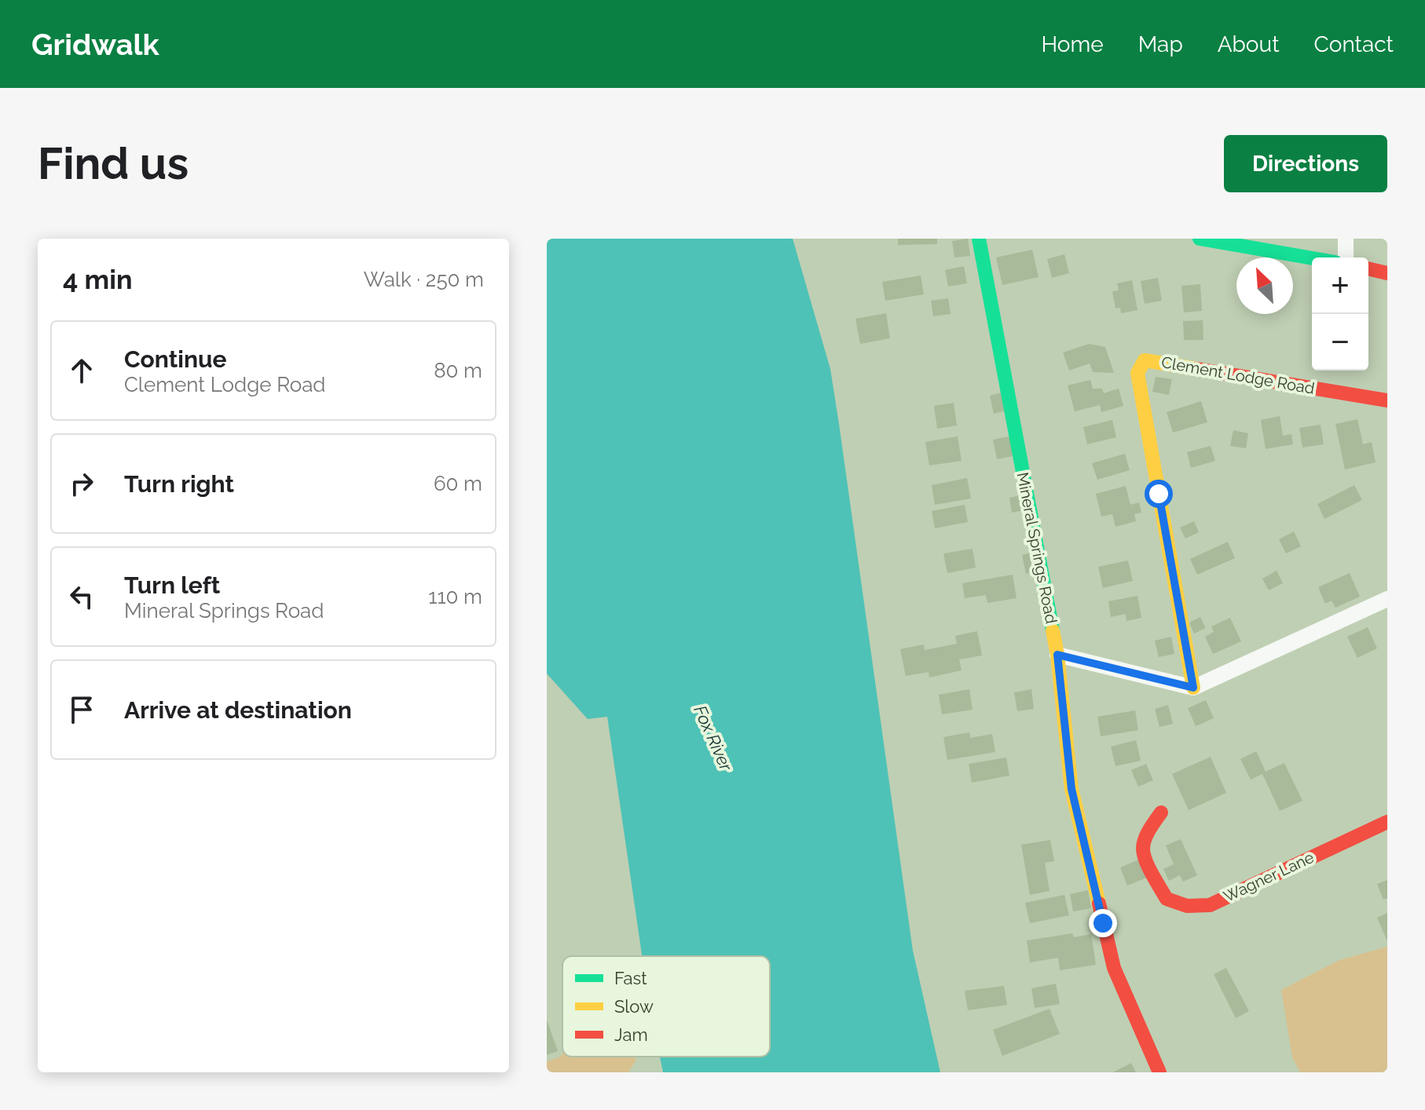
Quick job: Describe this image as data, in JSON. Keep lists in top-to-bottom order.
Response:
{
  "streets": {
    "street": ["Clement Lodge Road", "Mineral Springs Road", "Wagner Lane"]
  },
  "water": ["Fox River"],
  "legend": ["Fast", "Slow", "Jam"],
  "north": "top left",
  "page": {
    "header": "Gridwalk",
    "nav": [
      "Home",
      "Map",
      "About",
      "Contact"
    ],
    "buttons": "Directions",
    "title": "Find us",
    "heading": ["4 min", "Walk · 250 m"],
    "map_buttons": ["+", "−"],
    "list": [
      ["Continue", "Clement Lodge Road", "80 m"],
      ["Turn right", "60 m"],
      ["Turn left", "Mineral Springs Road", "110 m"],
      "Arrive at destination"
    ]
  }
}
